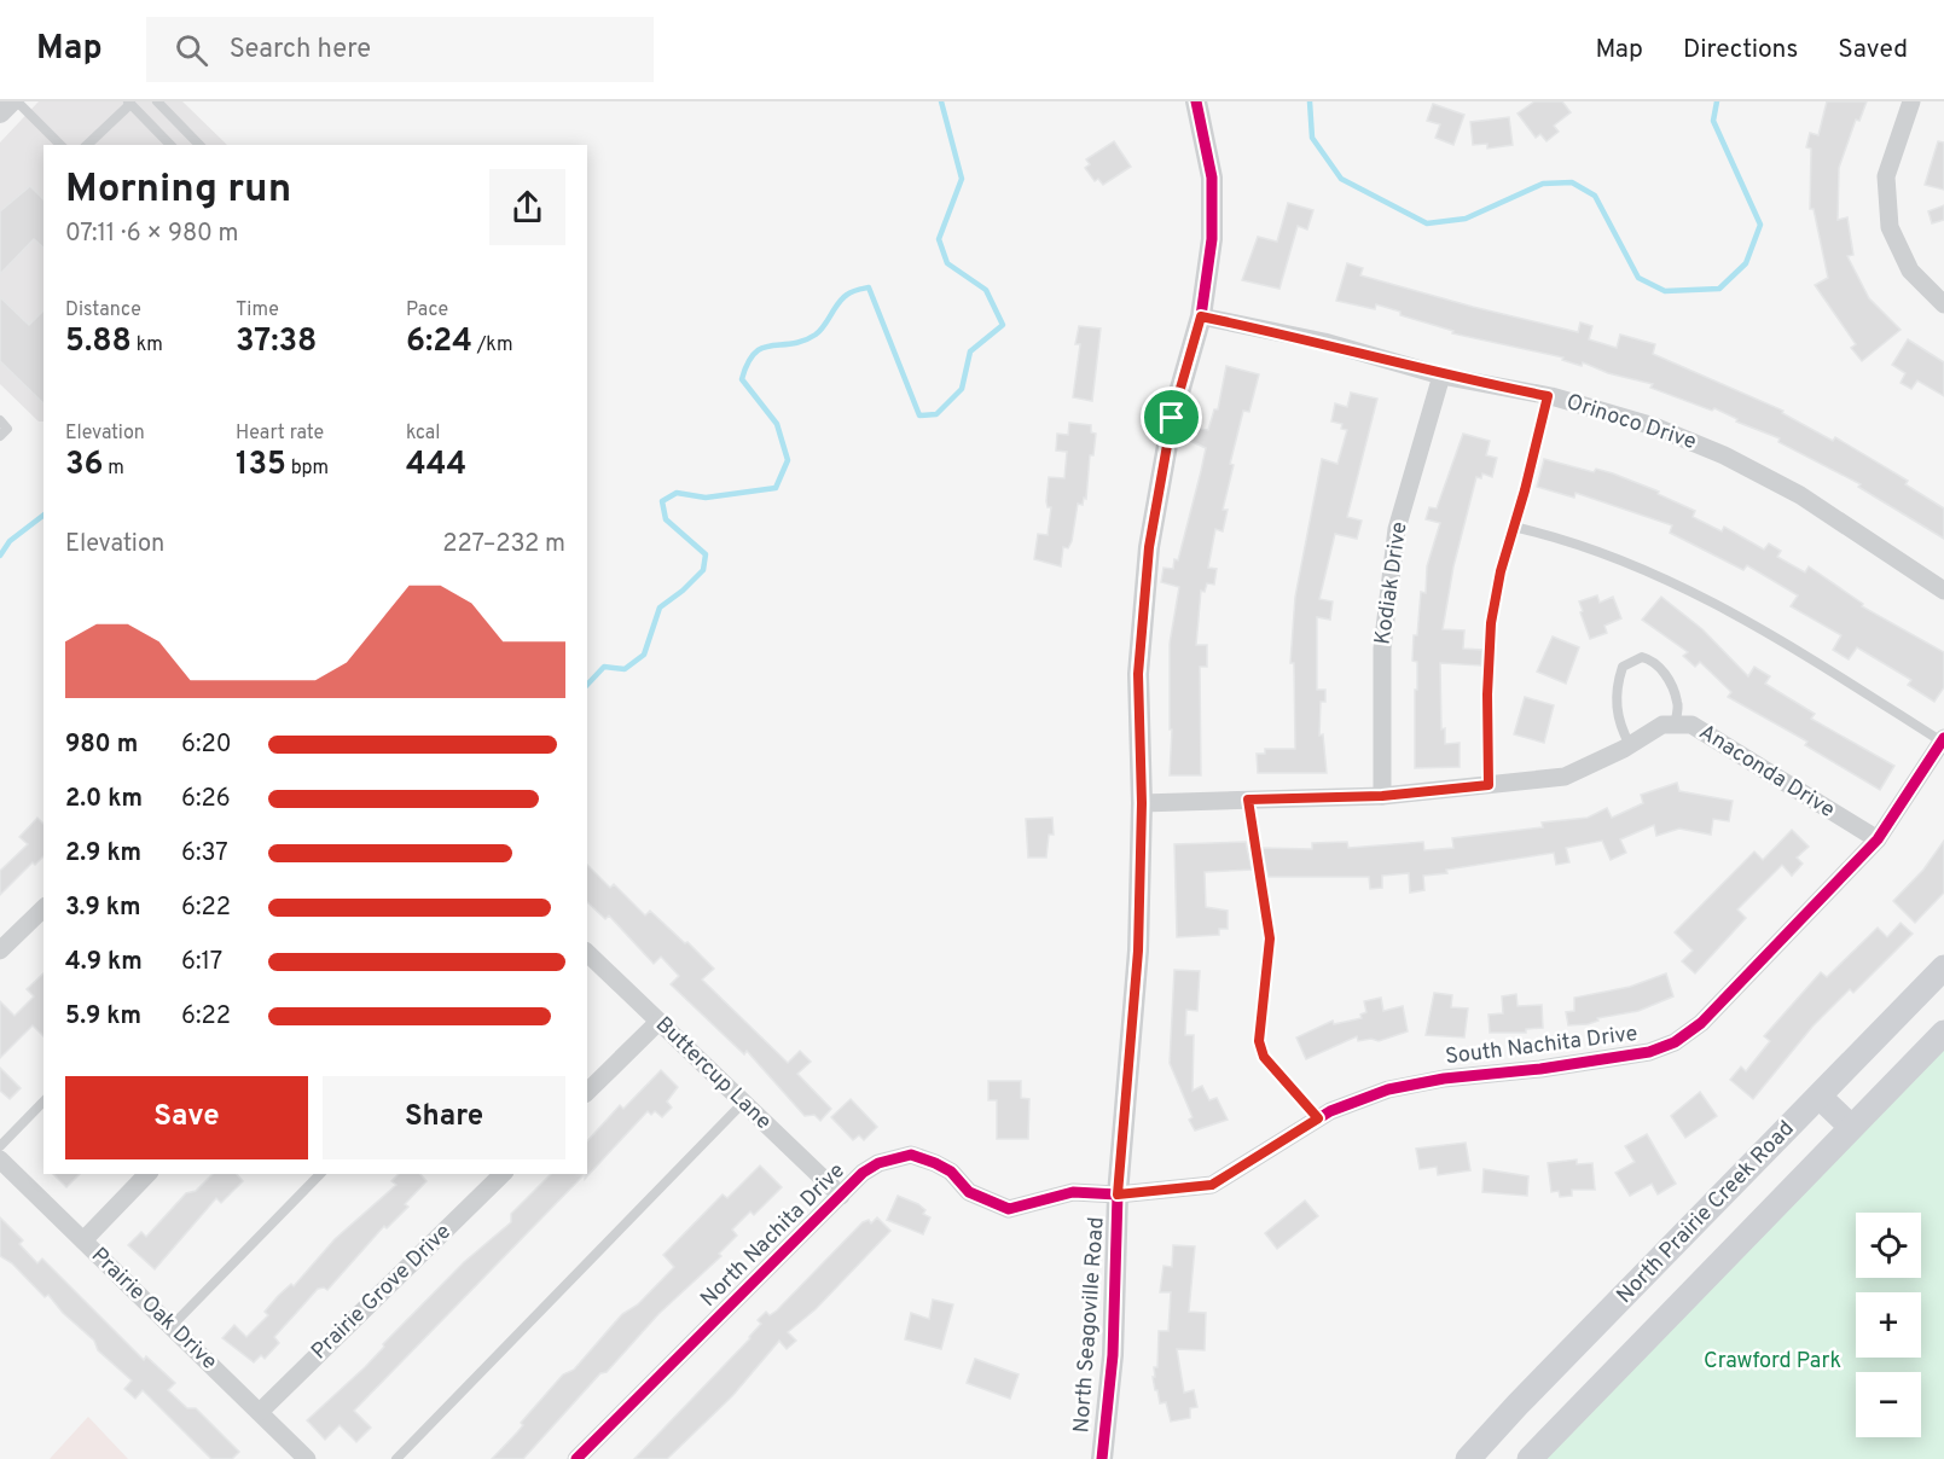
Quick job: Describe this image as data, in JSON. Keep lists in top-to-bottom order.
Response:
{
  "streets": {
    "main road": ["North Prairie Creek Road"],
    "street": [
      "Orinoco Drive",
      "Kodiak Drive",
      "Anaconda Drive",
      "South Nachita Drive",
      "Buttercup Lane",
      "North Nachita Drive",
      "Prairie Grove Drive",
      "Prairie Oak Drive",
      "North Seagoville Road"
    ]
  },
  "crossings": [
    ["Orinoco Drive", "Kodiak Drive"],
    ["Orinoco Drive", "North Seagoville Road"],
    ["Kodiak Drive", "Anaconda Drive"],
    ["Anaconda Drive", "South Nachita Drive"],
    ["Anaconda Drive", "North Seagoville Road"],
    ["South Nachita Drive", "North Nachita Drive"],
    ["South Nachita Drive", "North Seagoville Road"],
    ["Buttercup Lane", "North Nachita Drive"],
    ["North Nachita Drive", "North Seagoville Road"],
    ["Prairie Grove Drive", "Prairie Oak Drive"]
  ],
  "parks": ["Crawford Park"],
  "page": {
    "header": "Map",
    "search": "Search here",
    "nav": ["Map", "Directions", "Saved"],
    "heading": ["Morning run", "07:11 · 6 × 980 m"],
    "stats": [
      ["Distance", "5.88 km"],
      ["Time", "37:38"],
      ["Pace", "6:24 /km"],
      ["Elevation", "36 m"],
      ["Heart rate", "135 bpm"],
      ["kcal", "444"]
    ],
    "chart": ["Elevation", "227–232 m"],
    "list": [
      {
        "name": "980 m",
        "note": "6:20"
      },
      {
        "name": "2.0 km",
        "note": "6:26"
      },
      {
        "name": "2.9 km",
        "note": "6:37"
      },
      {
        "name": "3.9 km",
        "note": "6:22"
      },
      {
        "name": "4.9 km",
        "note": "6:17"
      },
      {
        "name": "5.9 km",
        "note": "6:22"
      }
    ],
    "buttons": ["Save", "Share"],
    "map_buttons": ["+", "−"]
  }
}
